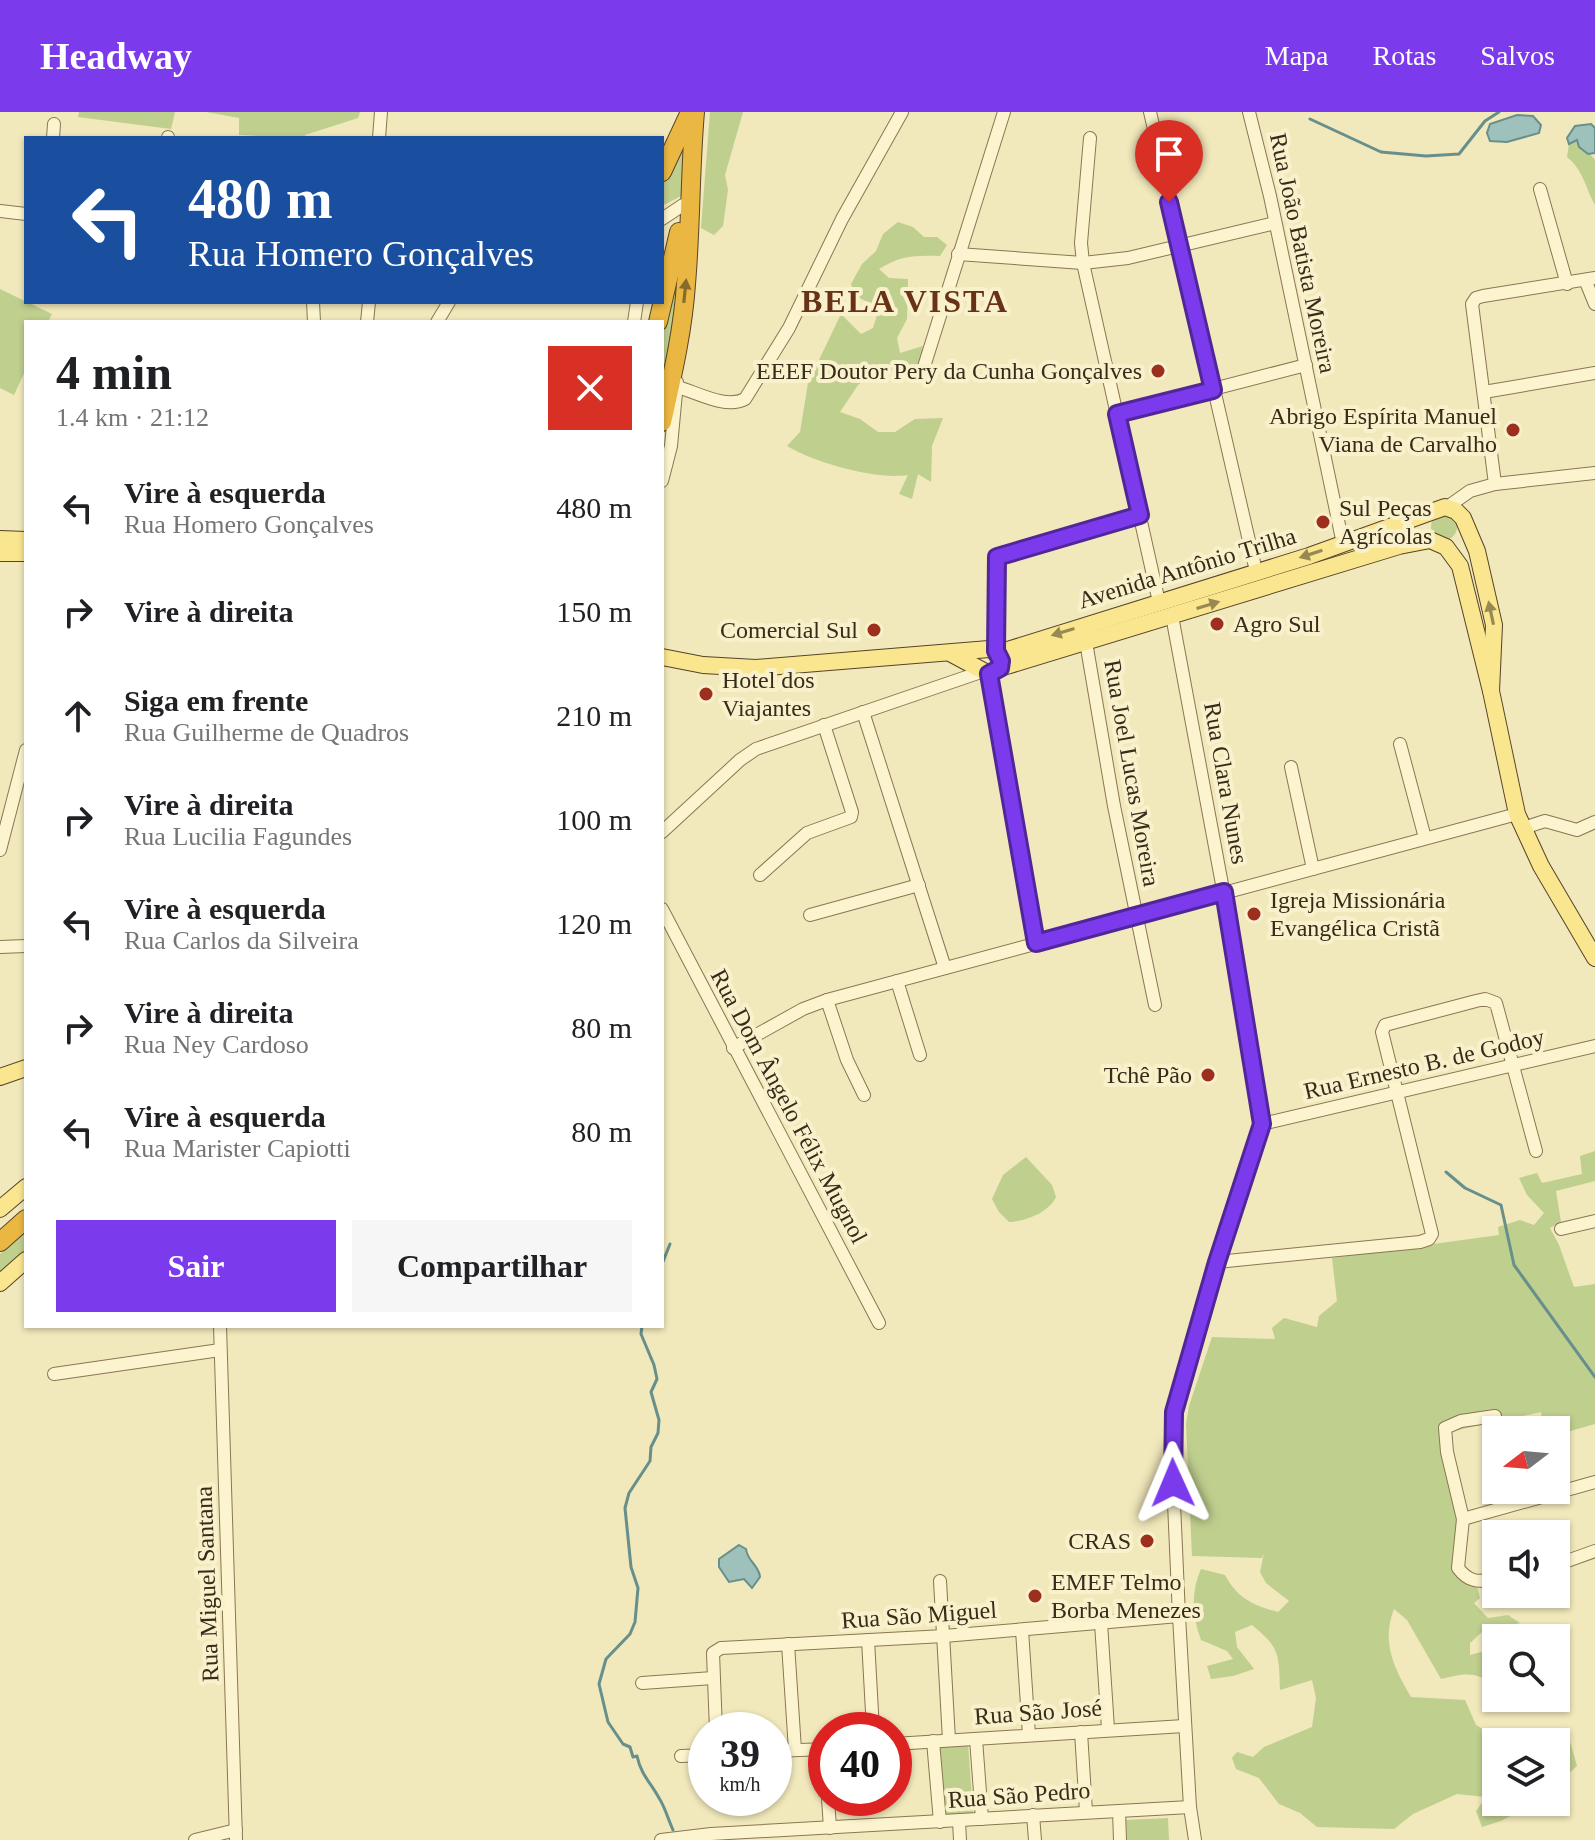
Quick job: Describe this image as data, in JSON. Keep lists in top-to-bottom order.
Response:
{
  "streets": {
    "main road": ["Avenida Antônio Trilha"],
    "street": [
      "Rua João Batista Moreira",
      "Rua Joel Lucas Moreira",
      "Rua Clara Nunes",
      "Rua Ernesto B. de Godoy",
      "Rua Dom Ângelo Félix Mugnol",
      "Rua Miguel Santana",
      "Rua São Miguel",
      "Rua São José",
      "Rua São Pedro"
    ]
  },
  "crossings": [
    ["Rua João Batista Moreira", "Avenida Antônio Trilha"],
    ["Avenida Antônio Trilha", "Rua Joel Lucas Moreira"],
    ["Avenida Antônio Trilha", "Rua Clara Nunes"],
    ["Rua Clara Nunes", "Rua Ernesto B. de Godoy"],
    ["Rua Clara Nunes", "Rua São Miguel"],
    ["Rua Clara Nunes", "Rua São José"],
    ["Rua Clara Nunes", "Rua São Pedro"]
  ],
  "districts": ["BELA VISTA"],
  "places": [
    "EEEF Doutor Pery da Cunha Gonçalves",
    "Abrigo Espírita Manuel Viana de Carvalho",
    "Sul Peças Agrícolas",
    "Agro Sul",
    "Comercial Sul",
    "Hotel dos Viajantes",
    "Igreja Missionária Evangélica Cristã",
    "Tchê Pão",
    "CRAS",
    "EMEF Telmo Borba Menezes"
  ],
  "north": "left",
  "page": {
    "header": "Headway",
    "nav": ["Mapa", "Rotas", "Salvos"],
    "turn": ["480 m", "Rua Homero Gonçalves"],
    "heading": ["4 min", "1.4 km · 21:12"],
    "list": [
      {
        "name": "Vire à esquerda",
        "note": "Rua Homero Gonçalves",
        "value": "480 m"
      },
      {
        "name": "Vire à direita",
        "value": "150 m"
      },
      {
        "name": "Siga em frente",
        "note": "Rua Guilherme de Quadros",
        "value": "210 m"
      },
      {
        "name": "Vire à direita",
        "note": "Rua Lucilia Fagundes",
        "value": "100 m"
      },
      {
        "name": "Vire à esquerda",
        "note": "Rua Carlos da Silveira",
        "value": "120 m"
      },
      {
        "name": "Vire à direita",
        "note": "Rua Ney Cardoso",
        "value": "80 m"
      },
      {
        "name": "Vire à esquerda",
        "note": "Rua Marister Capiotti",
        "value": "80 m"
      }
    ],
    "buttons": ["Sair", "Compartilhar"],
    "speed": "39 km/h",
    "limit": "40"
  }
}
